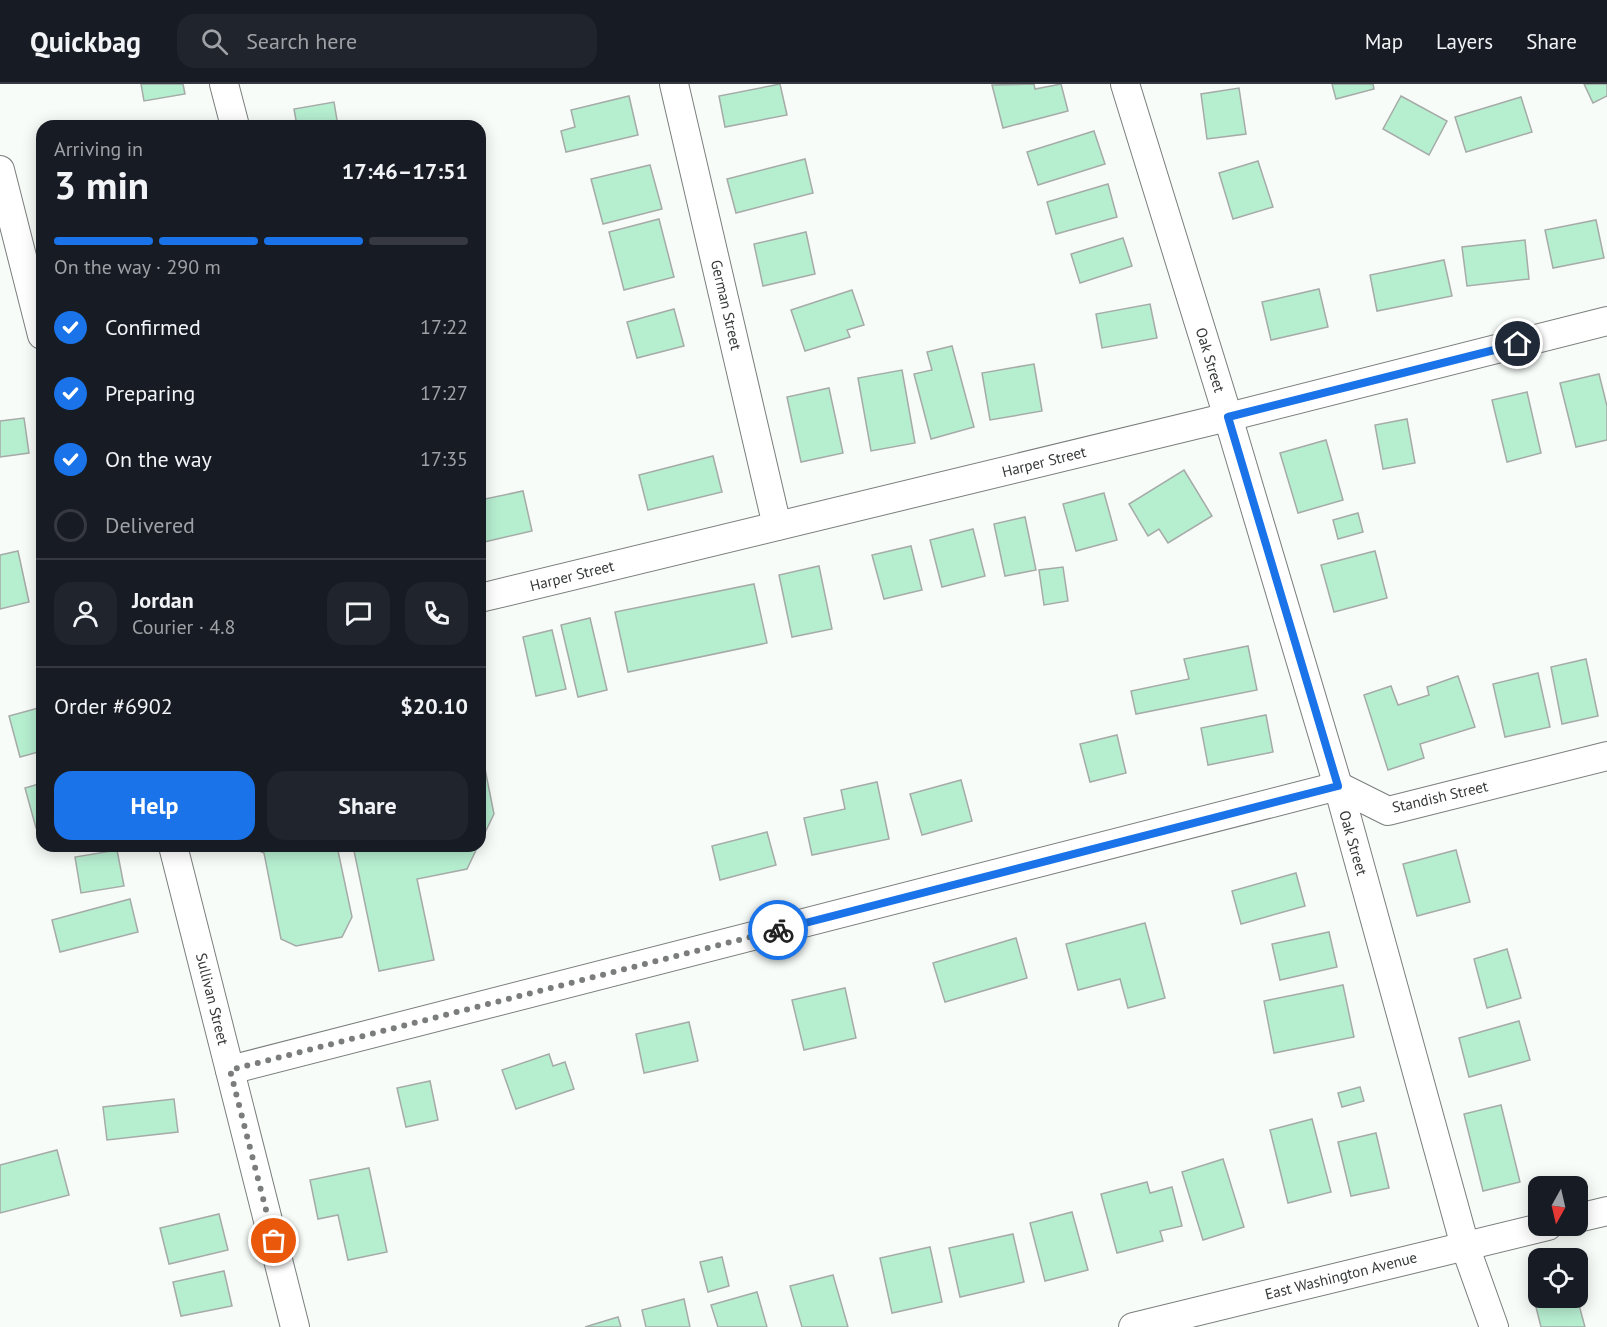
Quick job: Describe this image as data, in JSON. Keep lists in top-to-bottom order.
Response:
{
  "streets": {
    "street": [
      "German Street",
      "Oak Street",
      "Harper Street",
      "Standish Street",
      "Sullivan Street",
      "East Washington Avenue"
    ]
  },
  "crossings": [
    ["German Street", "Harper Street"],
    ["Oak Street", "Harper Street"],
    ["Oak Street", "Standish Street"],
    ["Oak Street", "East Washington Avenue"]
  ],
  "north": "bottom",
  "page": {
    "header": "Quickbag",
    "search": "Search here",
    "nav": ["Map", "Layers", "Share"],
    "heading": ["3 min", "Arriving in", "17:46–17:51"],
    "panel": [
      "Jordan",
      "Courier · 4.8",
      "Order #6902",
      "$20.10"
    ],
    "bar": "On the way · 290 m",
    "list": [
      ["Confirmed", "17:22"],
      ["Preparing", "17:27"],
      ["On the way", "17:35"],
      "Delivered"
    ],
    "buttons": ["Help", "Share"]
  }
}
